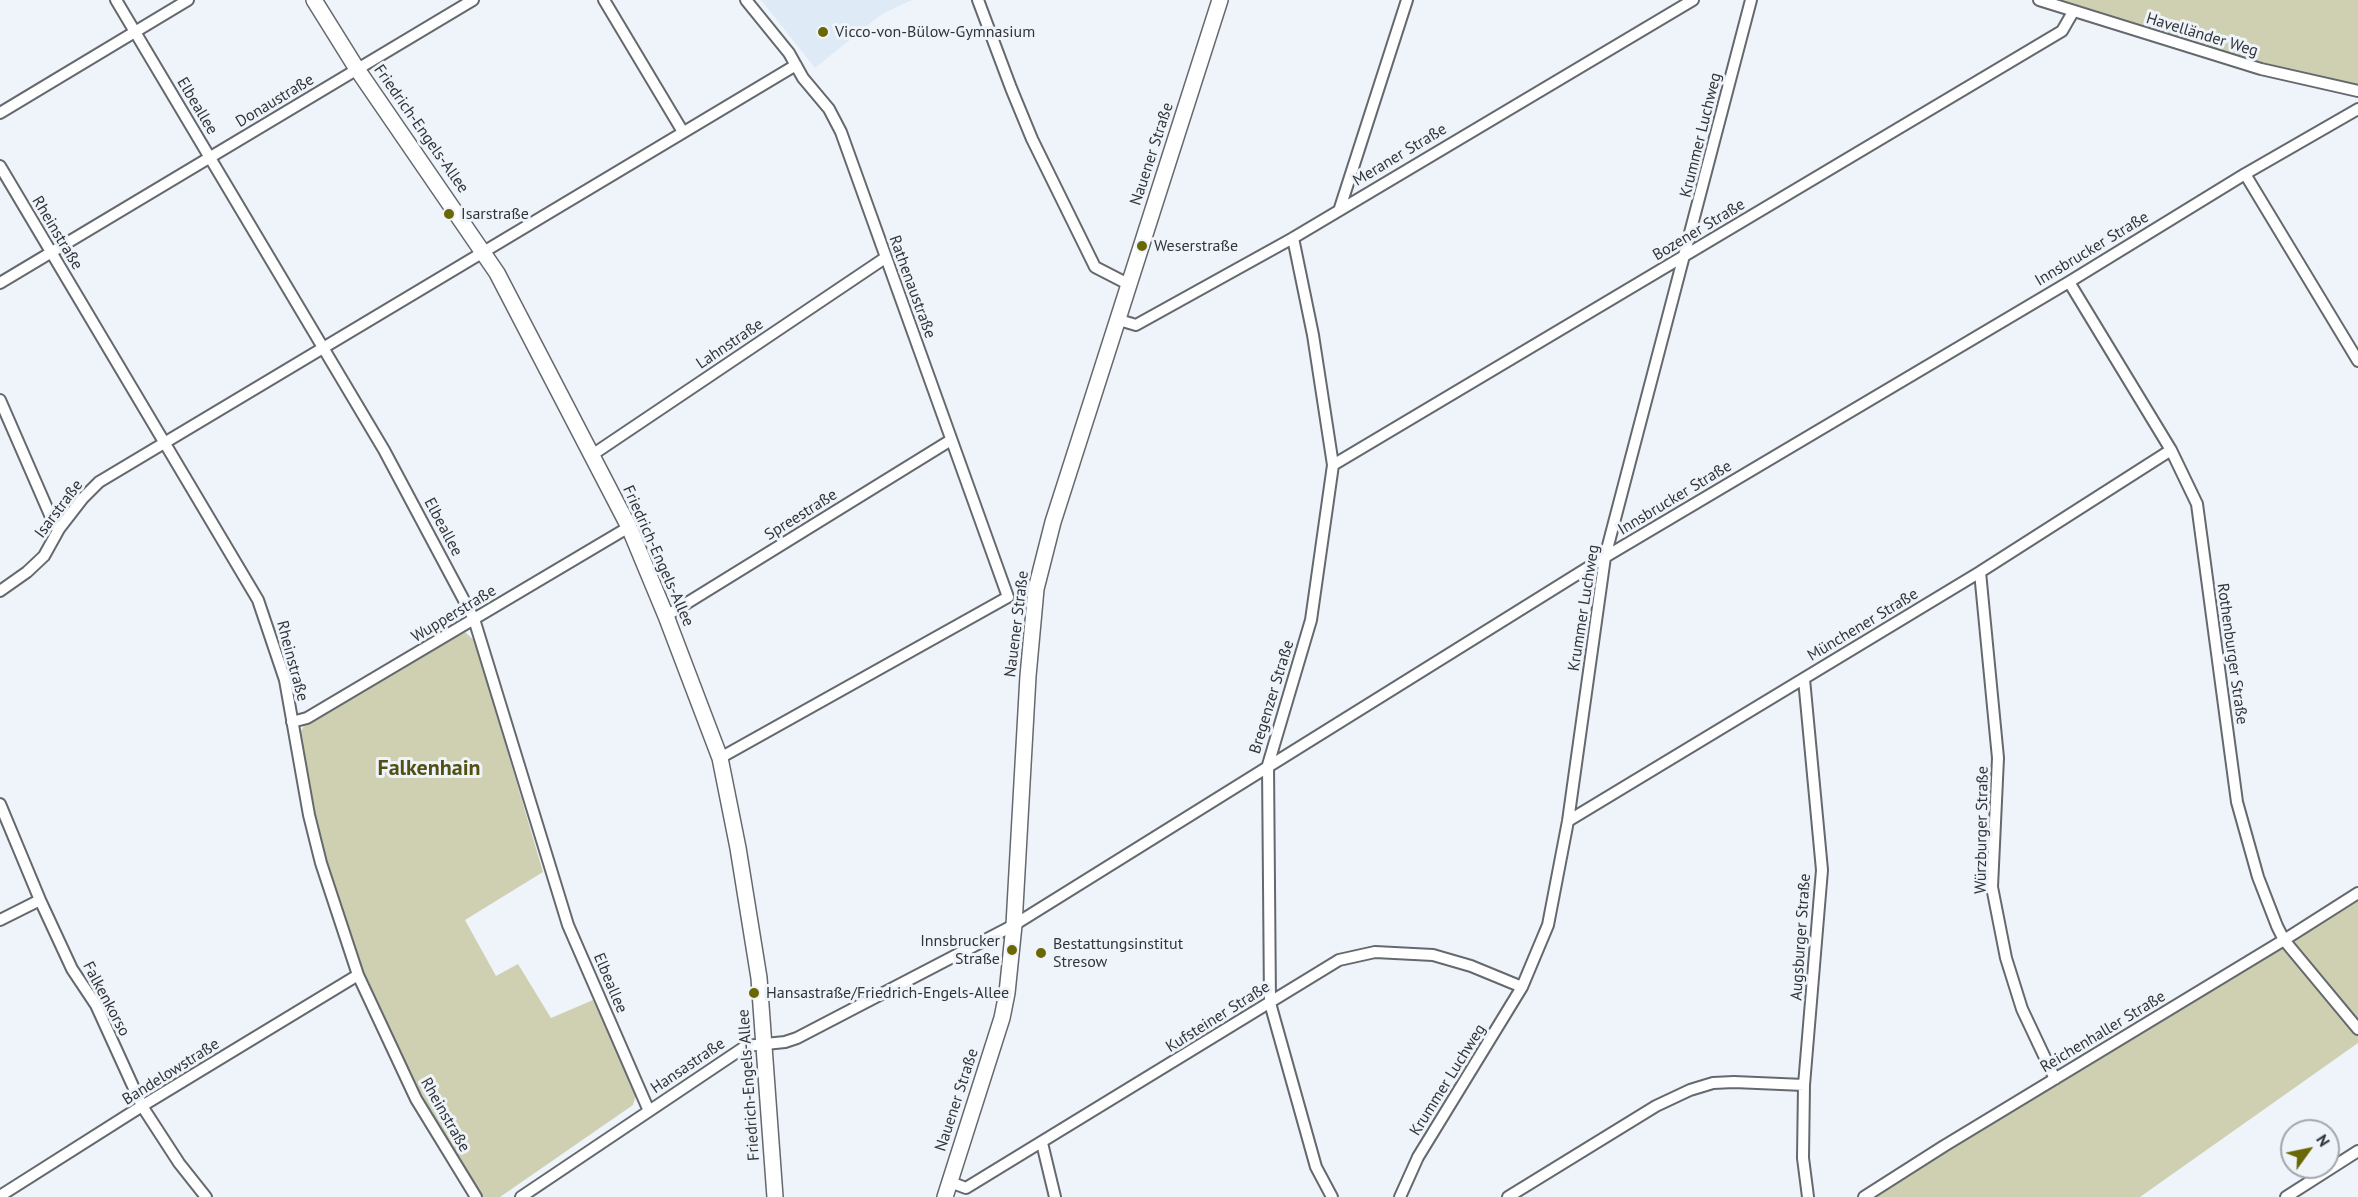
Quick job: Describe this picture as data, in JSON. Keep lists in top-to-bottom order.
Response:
{
  "streets": {
    "street": [
      "Havelländer Weg",
      "Donaustraße",
      "Elbeallee",
      "Friedrich-Engels-Allee",
      "Krummer Luchweg",
      "Nauener Straße",
      "Meraner Straße",
      "Bozener Straße",
      "Rheinstraße",
      "Innsbrucker Straße",
      "Rathenaustraße",
      "Lahnstraße",
      "Isarstraße",
      "Spreestraße",
      "Wupperstraße",
      "Münchener Straße",
      "Rothenburger Straße",
      "Bregenzer Straße",
      "Würzburger Straße",
      "Augsburger Straße",
      "Falkenkorso",
      "Kufsteiner Straße",
      "Reichenhaller Straße",
      "Hansastraße",
      "Bandelowstraße"
    ]
  },
  "crossings": [
    ["Havelländer Weg", "Bozener Straße"],
    ["Donaustraße", "Elbeallee"],
    ["Donaustraße", "Friedrich-Engels-Allee"],
    ["Donaustraße", "Rheinstraße"],
    ["Elbeallee", "Isarstraße"],
    ["Elbeallee", "Wupperstraße"],
    ["Elbeallee", "Hansastraße"],
    ["Friedrich-Engels-Allee", "Rathenaustraße"],
    ["Friedrich-Engels-Allee", "Lahnstraße"],
    ["Friedrich-Engels-Allee", "Isarstraße"],
    ["Friedrich-Engels-Allee", "Spreestraße"],
    ["Friedrich-Engels-Allee", "Wupperstraße"],
    ["Friedrich-Engels-Allee", "Hansastraße"],
    ["Krummer Luchweg", "Bozener Straße"],
    ["Krummer Luchweg", "Innsbrucker Straße"],
    ["Krummer Luchweg", "Münchener Straße"],
    ["Krummer Luchweg", "Kufsteiner Straße"],
    ["Nauener Straße", "Meraner Straße"],
    ["Nauener Straße", "Innsbrucker Straße"],
    ["Nauener Straße", "Kufsteiner Straße"],
    ["Nauener Straße", "Hansastraße"],
    ["Meraner Straße", "Bregenzer Straße"],
    ["Bozener Straße", "Bregenzer Straße"],
    ["Rheinstraße", "Isarstraße"],
    ["Rheinstraße", "Wupperstraße"],
    ["Rheinstraße", "Bandelowstraße"],
    ["Innsbrucker Straße", "Rothenburger Straße"],
    ["Innsbrucker Straße", "Bregenzer Straße"],
    ["Innsbrucker Straße", "Hansastraße"],
    ["Rathenaustraße", "Lahnstraße"],
    ["Rathenaustraße", "Isarstraße"],
    ["Rathenaustraße", "Spreestraße"],
    ["Münchener Straße", "Rothenburger Straße"],
    ["Münchener Straße", "Würzburger Straße"],
    ["Münchener Straße", "Augsburger Straße"],
    ["Rothenburger Straße", "Reichenhaller Straße"],
    ["Bregenzer Straße", "Kufsteiner Straße"],
    ["Würzburger Straße", "Reichenhaller Straße"],
    ["Falkenkorso", "Bandelowstraße"]
  ],
  "districts": ["Falkenhain"],
  "places": [
    "Vicco-von-Bülow-Gymnasium",
    "Isarstraße",
    "Weserstraße",
    "Innsbrucker Straße",
    "Bestattungsinstitut Stresow",
    "Hansastraße/Friedrich-Engels-Allee"
  ],
  "north": "top right"
}
